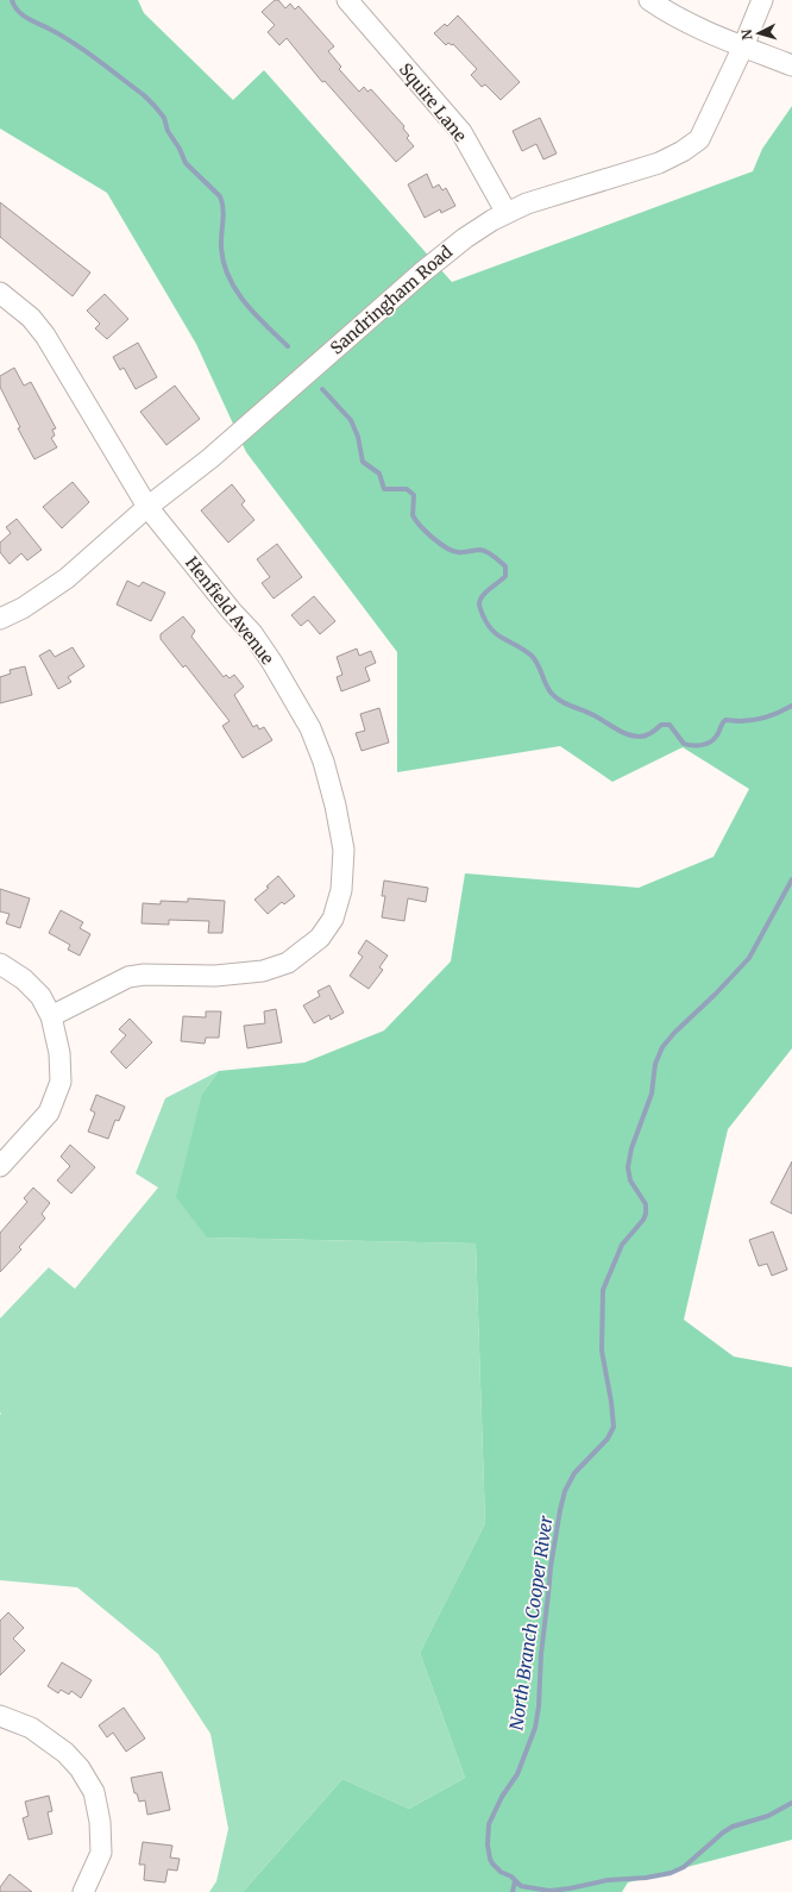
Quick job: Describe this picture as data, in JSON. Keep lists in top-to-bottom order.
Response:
{
  "streets": {
    "street": ["Squire Lane", "Sandringham Road", "Henfield Avenue"]
  },
  "crossings": [
    ["Squire Lane", "Sandringham Road"],
    ["Sandringham Road", "Henfield Avenue"]
  ],
  "water": ["North Branch Cooper River"],
  "north": "left"
}
